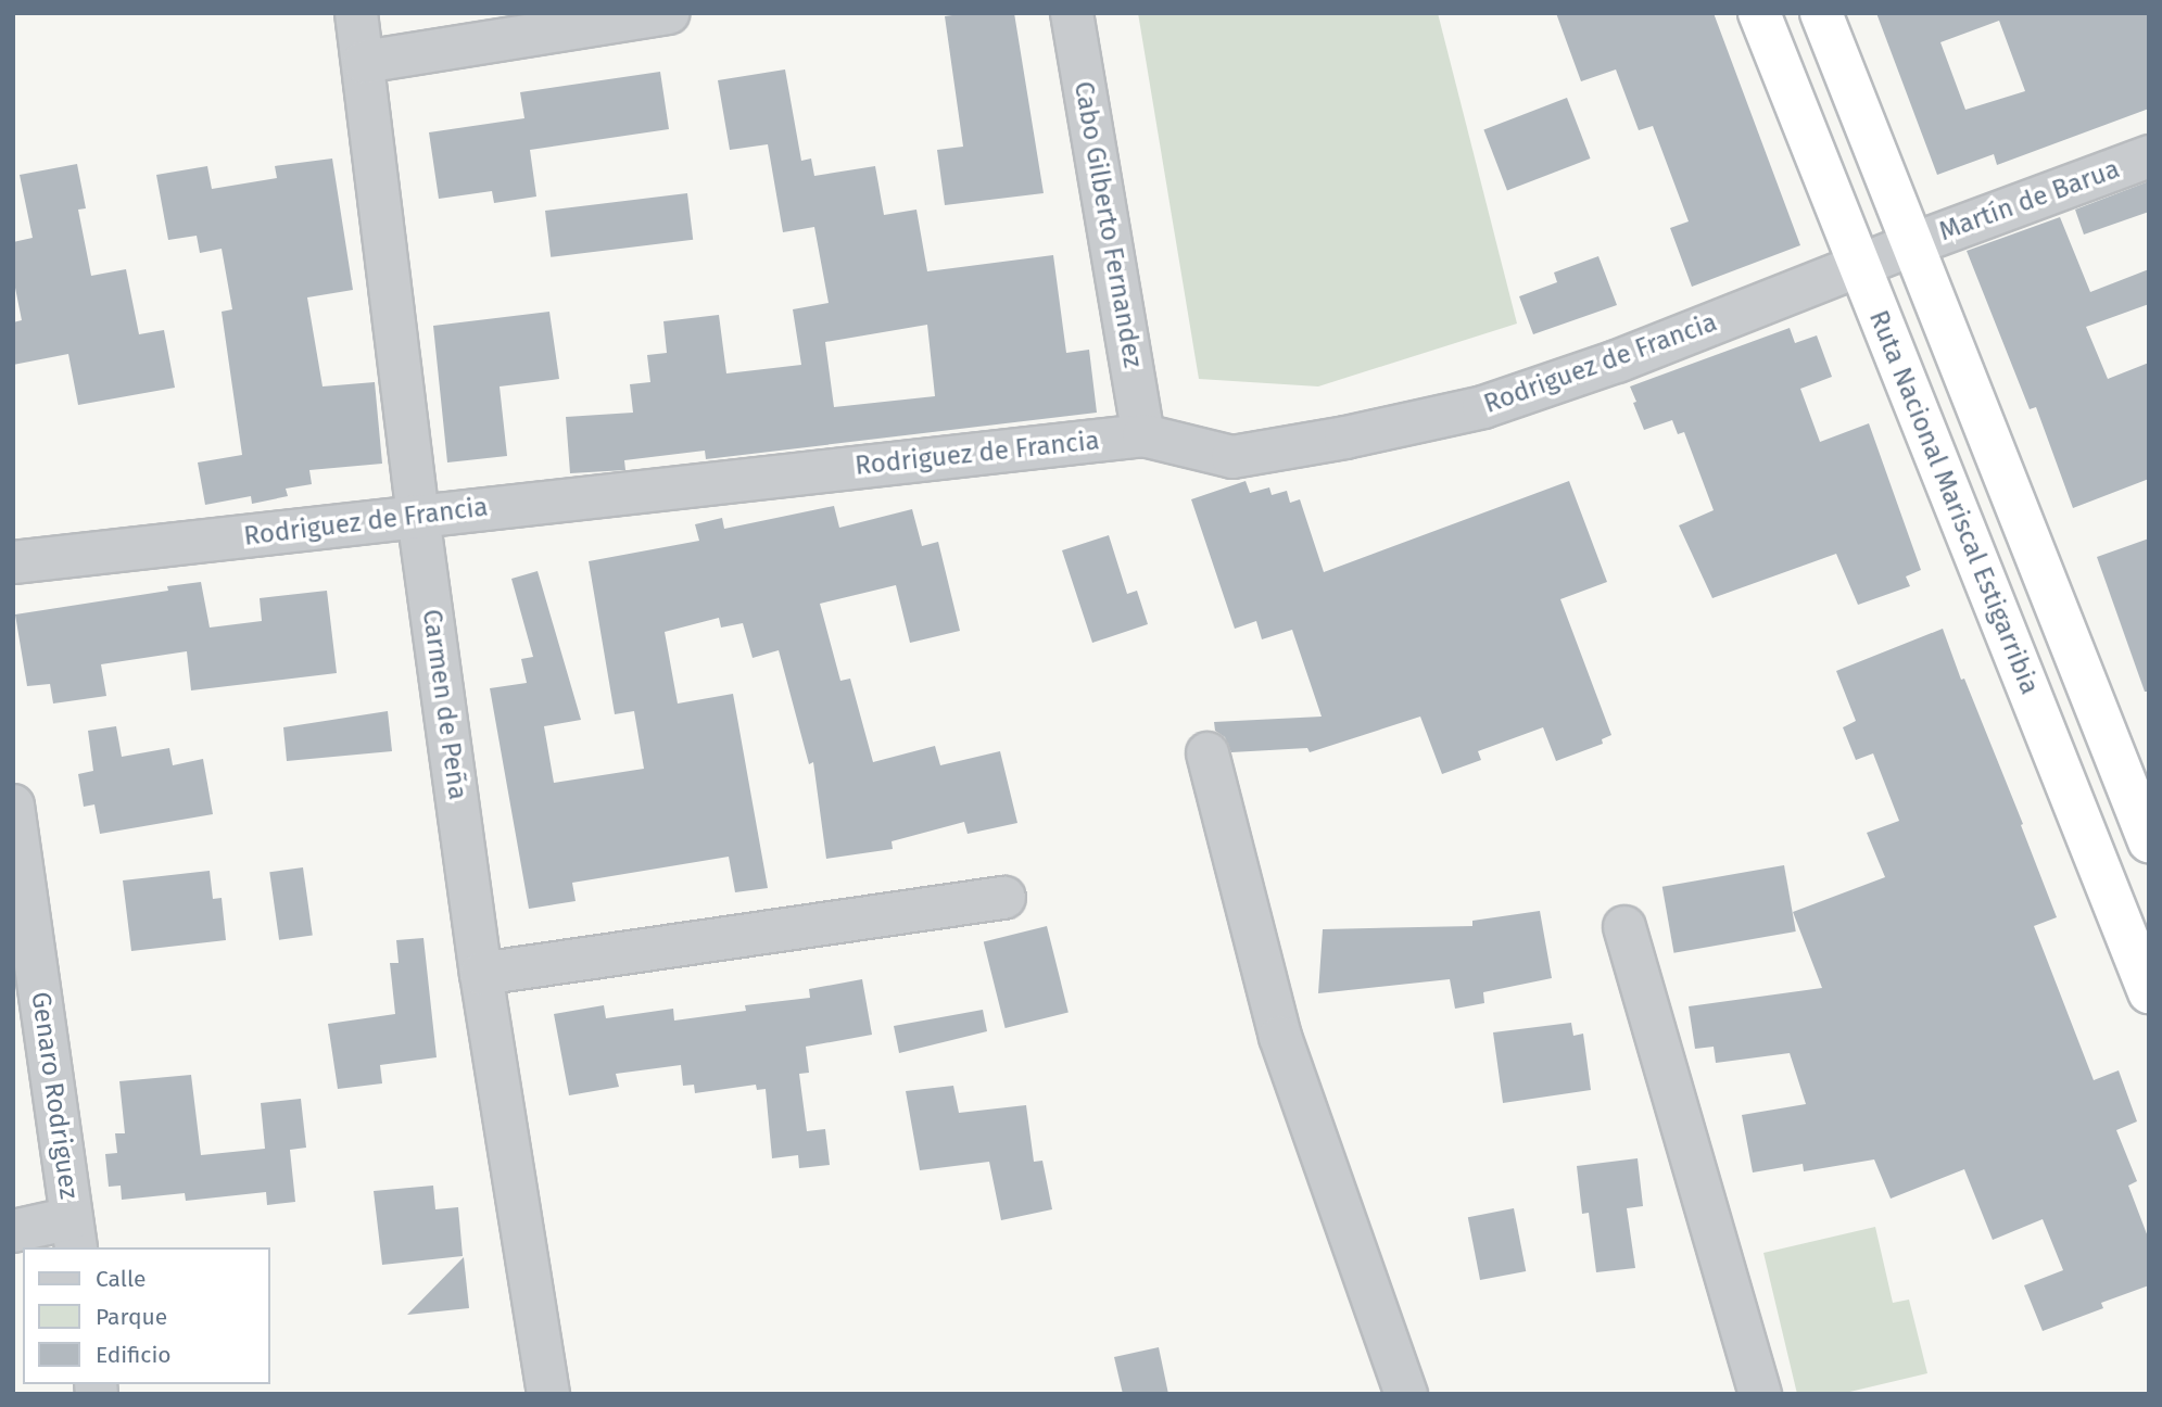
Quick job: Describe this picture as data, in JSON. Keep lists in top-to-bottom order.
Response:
{
  "streets": {
    "highway": ["Ruta Nacional Mariscal Estigarribia"],
    "street": [
      "Martín de Barua",
      "Cabo Gilberto Fernandez",
      "Rodriguez de Francia",
      "Carmen de Peña",
      "Genaro Rodriguez"
    ]
  },
  "crossings": [
    ["Martín de Barua", "Rodriguez de Francia"],
    ["Martín de Barua", "Ruta Nacional Mariscal Estigarribia"],
    ["Cabo Gilberto Fernandez", "Rodriguez de Francia"],
    ["Rodriguez de Francia", "Ruta Nacional Mariscal Estigarribia"],
    ["Rodriguez de Francia", "Carmen de Peña"]
  ],
  "legend": ["Calle", "Parque", "Edificio"]
}
